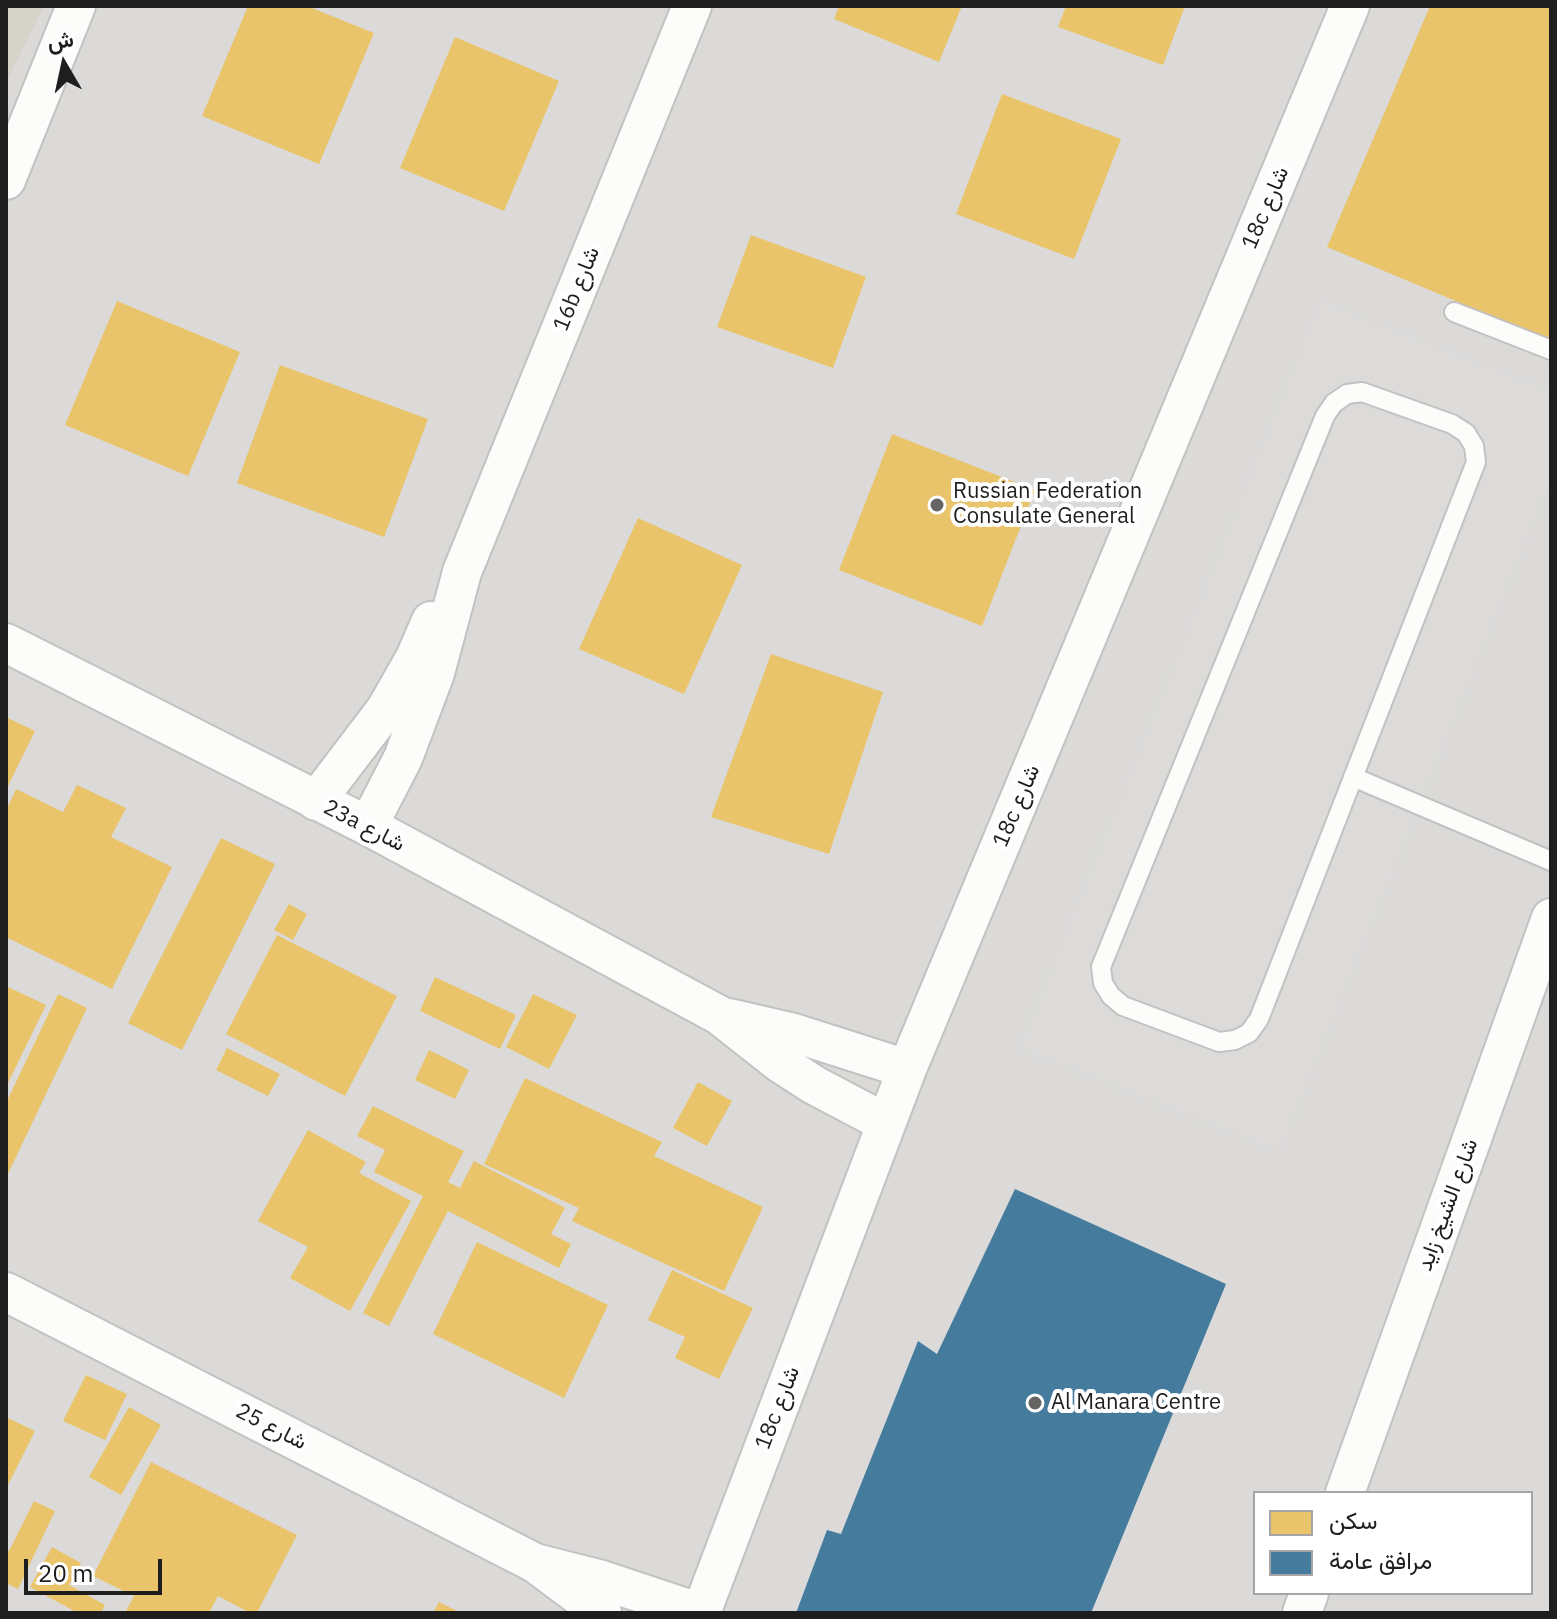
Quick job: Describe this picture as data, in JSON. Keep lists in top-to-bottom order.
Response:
{
  "streets": {
    "street": [
      "18c شارع",
      "16b شارع",
      "23a شارع",
      "شارع الشيخ زايد",
      "شارع 25"
    ]
  },
  "crossings": [
    ["18c شارع", "23a شارع"],
    ["18c شارع", "شارع 25"],
    ["16b شارع", "23a شارع"]
  ],
  "places": ["Russian Federation Consulate General", "Al Manara Centre"],
  "legend": ["سكن", "مرافق عامة"],
  "scale_bar": "20 m",
  "north": "top"
}
